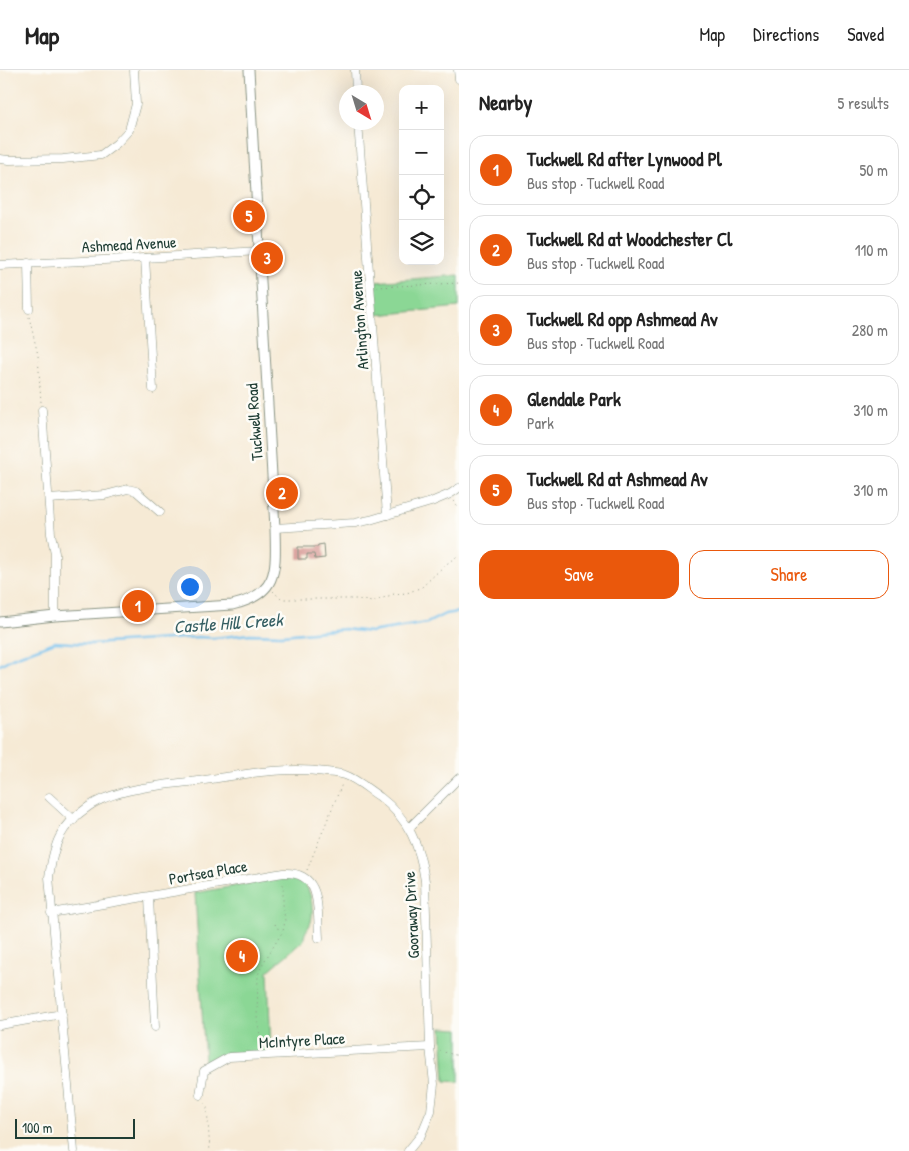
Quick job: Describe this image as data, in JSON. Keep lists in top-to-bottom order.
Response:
{
  "streets": {
    "street": [
      "Ashmead Avenue",
      "Arlington Avenue",
      "Tuckwell Road",
      "Portsea Place",
      "Gooraway Drive",
      "McIntyre Place"
    ]
  },
  "crossings": [
    ["Ashmead Avenue", "Tuckwell Road"],
    ["Portsea Place", "Gooraway Drive"],
    ["Gooraway Drive", "McIntyre Place"]
  ],
  "water": ["Castle Hill Creek"],
  "scale_bar": "100 m",
  "north": "bottom right",
  "page": {
    "header": "Map",
    "nav": ["Map", "Directions", "Saved"],
    "heading": ["Nearby", "5 results"],
    "map_buttons": ["+", "−"],
    "list": [
      {
        "mark": "1",
        "name": "Tuckwell Rd after Lynwood Pl",
        "note": "Bus stop · Tuckwell Road",
        "value": "50 m"
      },
      {
        "mark": "2",
        "name": "Tuckwell Rd at Woodchester Cl",
        "note": "Bus stop · Tuckwell Road",
        "value": "110 m"
      },
      {
        "mark": "3",
        "name": "Tuckwell Rd opp Ashmead Av",
        "note": "Bus stop · Tuckwell Road",
        "value": "280 m"
      },
      {
        "mark": "4",
        "name": "Glendale Park",
        "note": "Park",
        "value": "310 m"
      },
      {
        "mark": "5",
        "name": "Tuckwell Rd at Ashmead Av",
        "note": "Bus stop · Tuckwell Road",
        "value": "310 m"
      }
    ],
    "pins": [
      "5",
      "3",
      "2",
      "1",
      "4"
    ],
    "buttons": ["Save", "Share"],
    "scale": "100 m"
  }
}
